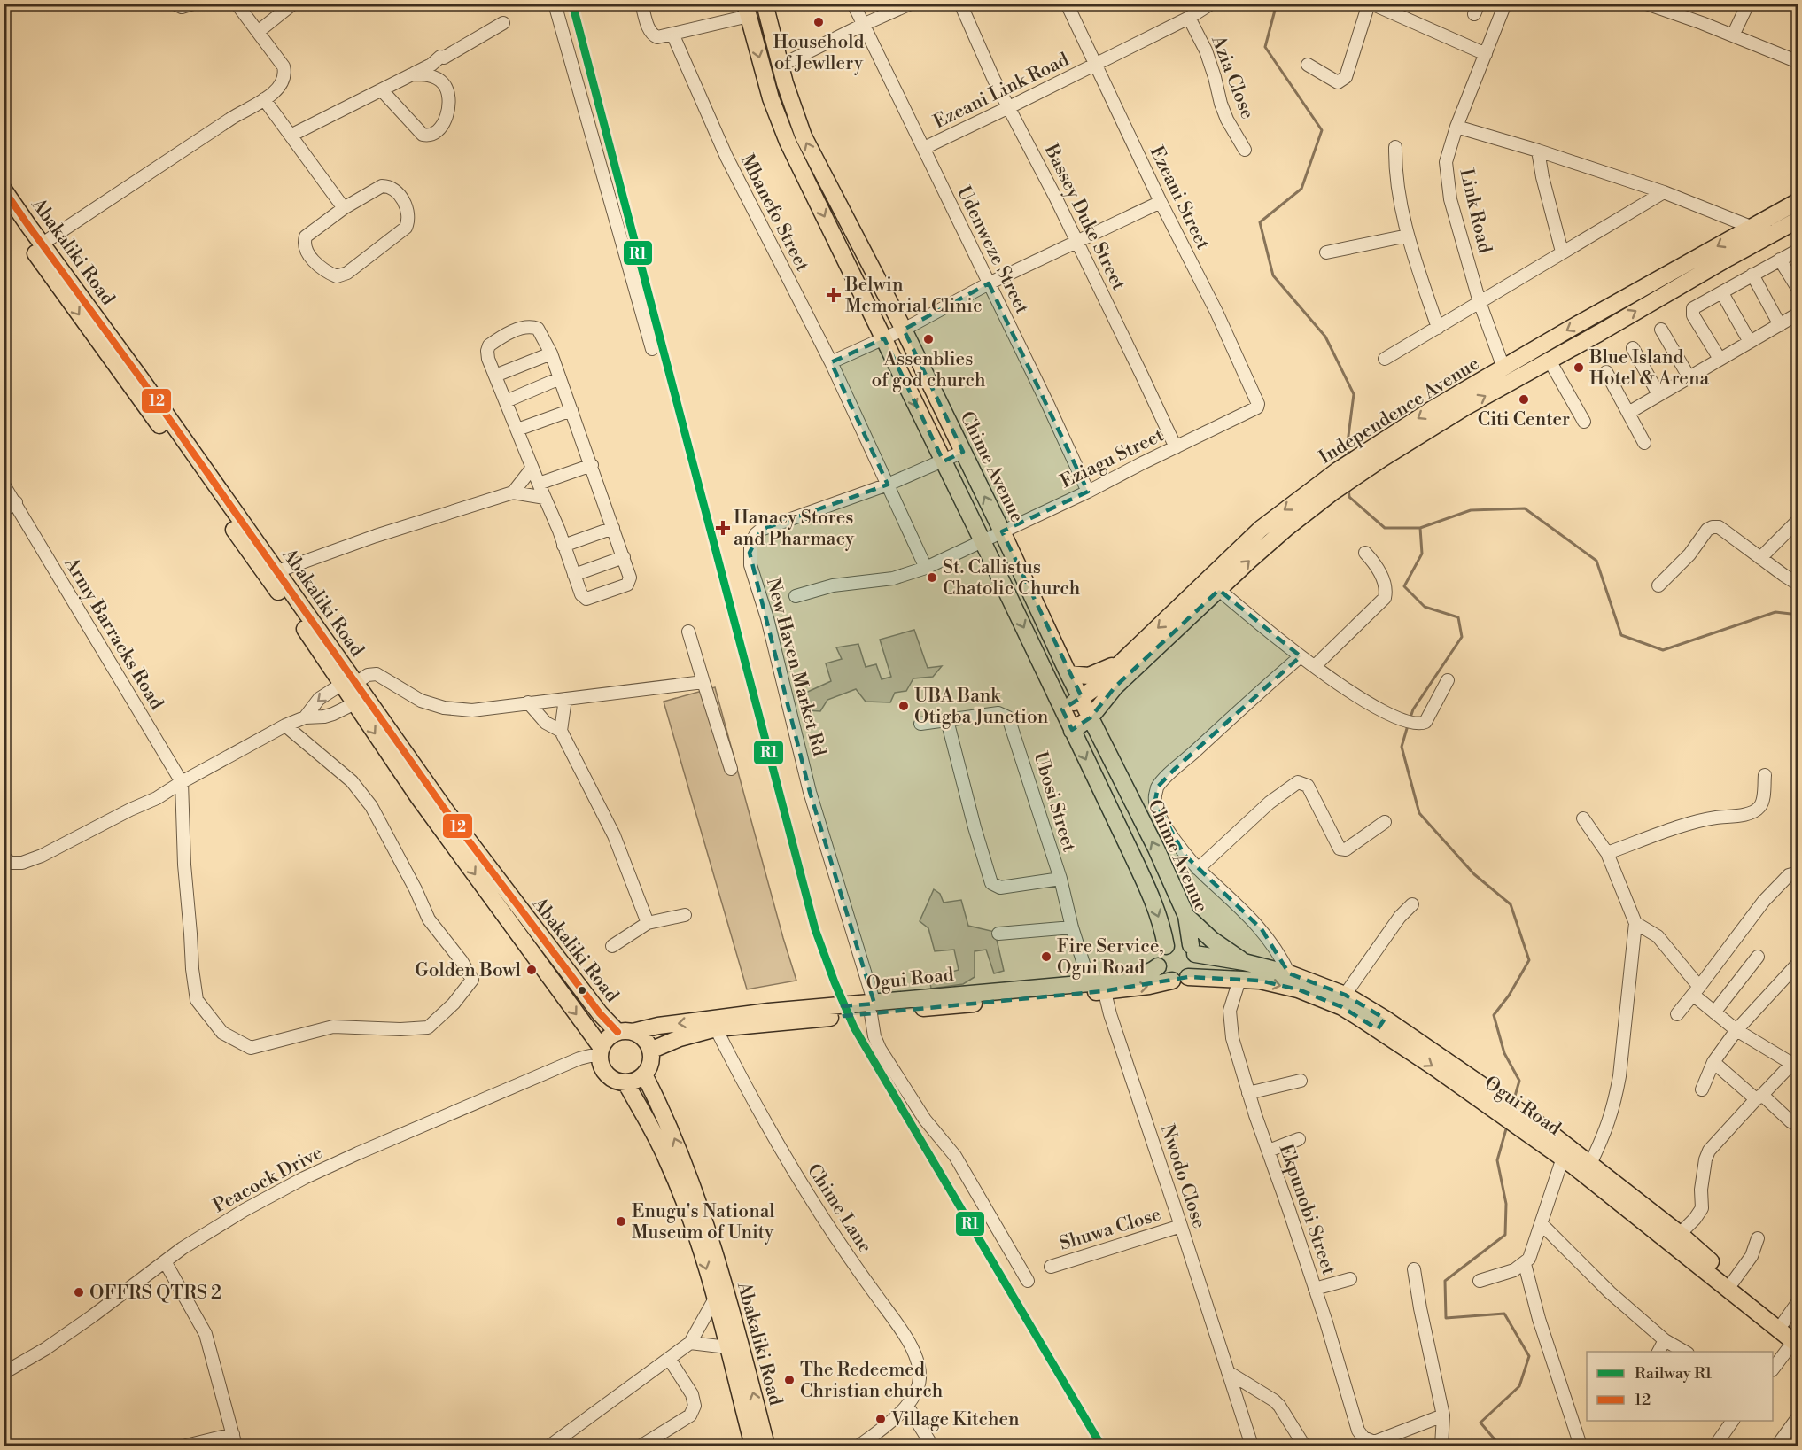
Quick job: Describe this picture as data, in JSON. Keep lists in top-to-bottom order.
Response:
{
  "streets": {
    "main road": [
      "Abakaliki Road",
      "Independence Avenue",
      "Chime Avenue",
      "Ogui Road"
    ],
    "street": [
      "Azia Close",
      "Ezeani Link Road",
      "Ezeani Street",
      "Link Road",
      "Mbanefo Street",
      "Bassey Duke Street",
      "Udenweze Street",
      "Eziagu Street",
      "Army Barracks Road",
      "New Haven Market Rd",
      "Ubosi Street",
      "Nwodo Close",
      "Peacock Drive",
      "Chime Lane",
      "Ekpunobi Street",
      "Shuwa Close"
    ]
  },
  "crossings": [
    ["Azia Close", "Ezeani Link Road"],
    ["Ezeani Link Road", "Ezeani Street"],
    ["Ezeani Link Road", "Bassey Duke Street"],
    ["Ezeani Link Road", "Udenweze Street"],
    ["Ezeani Street", "Eziagu Street"],
    ["Link Road", "Independence Avenue"],
    ["Mbanefo Street", "New Haven Market Rd"],
    ["Bassey Duke Street", "Eziagu Street"],
    ["Udenweze Street", "Eziagu Street"],
    ["Abakaliki Road", "Ogui Road"],
    ["Abakaliki Road", "Peacock Drive"],
    ["Independence Avenue", "Chime Avenue"],
    ["Eziagu Street", "Chime Avenue"],
    ["Chime Avenue", "New Haven Market Rd"],
    ["Chime Avenue", "Ogui Road"],
    ["New Haven Market Rd", "Ogui Road"],
    ["Ubosi Street", "Ogui Road"],
    ["Ubosi Street", "Nwodo Close"],
    ["Ogui Road", "Nwodo Close"],
    ["Ogui Road", "Peacock Drive"],
    ["Ogui Road", "Chime Lane"],
    ["Ogui Road", "Ekpunobi Street"],
    ["Nwodo Close", "Shuwa Close"]
  ],
  "places": {
    "other": [
      "Household of Jewllery",
      "Assenblies of god church",
      "Blue Island Hotel & Arena",
      "Citi Center",
      "St. Callistus Chatolic Church",
      "UBA Bank Otigba Junction",
      "Fire Service, Ogui Road",
      "Golden Bowl",
      "Enugu's National Museum of Unity",
      "OFFRS QTRS 2",
      "The Redeemed Christian church",
      "Village Kitchen"
    ],
    "health": ["Belwin Memorial Clinic", "Hanacy Stores and Pharmacy"]
  },
  "lines": ["rail line R1", "transit line 12"],
  "legend": ["Railway R1", "12"]
}
